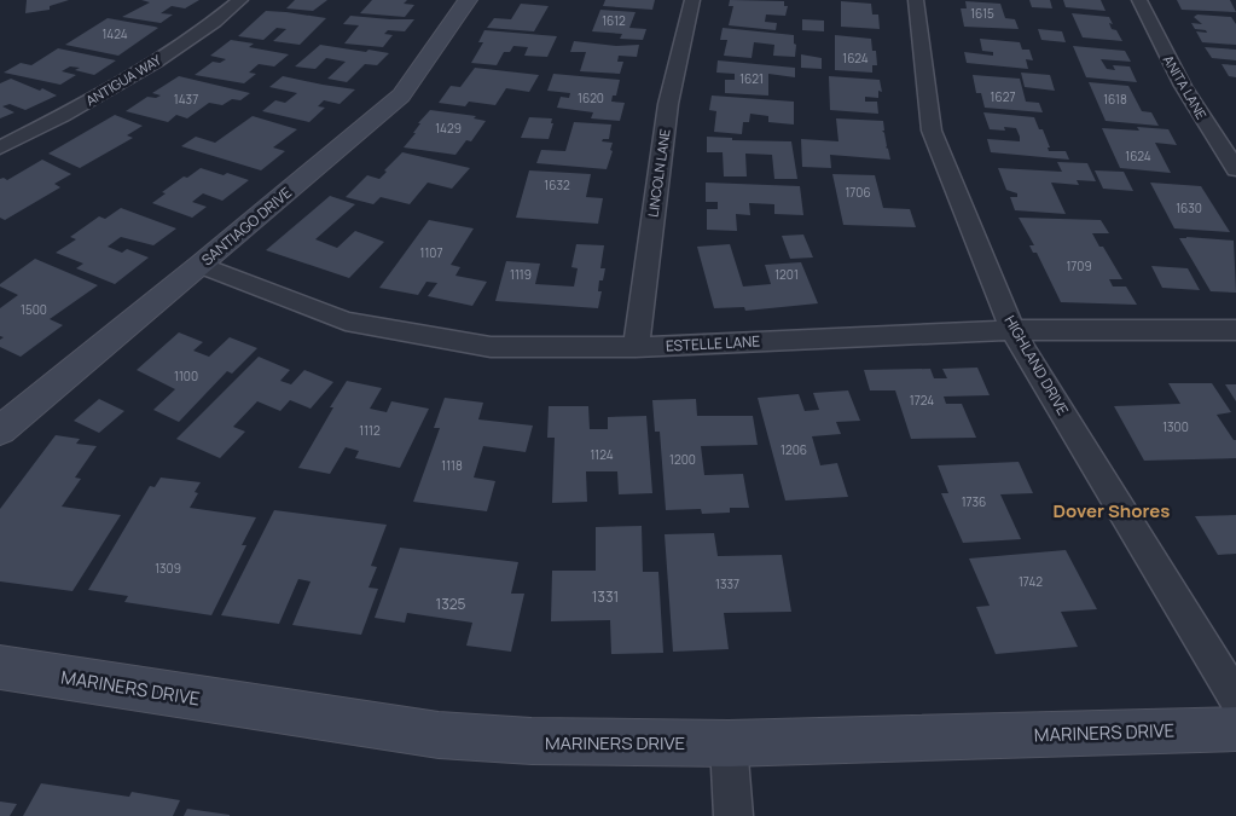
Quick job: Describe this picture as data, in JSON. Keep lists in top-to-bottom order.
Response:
{
  "streets": {
    "street": [
      "ANTIGUA WAY",
      "ANITA LANE",
      "LINCOLN LANE",
      "SANTIAGO DRIVE",
      "ESTELLE LANE",
      "HIGHLAND DRIVE",
      "MARINERS DRIVE"
    ]
  },
  "crossings": [
    ["LINCOLN LANE", "ESTELLE LANE"],
    ["SANTIAGO DRIVE", "ESTELLE LANE"],
    ["ESTELLE LANE", "HIGHLAND DRIVE"]
  ],
  "districts": ["Dover Shores"],
  "house_numbers": [
    "1615",
    "1612",
    "1424",
    "1624",
    "1621",
    "1627",
    "1620",
    "1437",
    "1618",
    "1429",
    "1624",
    "1632",
    "1706",
    "1630",
    "1107",
    "1709",
    "1119",
    "1201",
    "1500",
    "1100",
    "1724",
    "1300",
    "1112",
    "1206",
    "1124",
    "1200",
    "1118",
    "1736",
    "1309",
    "1742",
    "1337",
    "1331",
    "1325"
  ]
}
